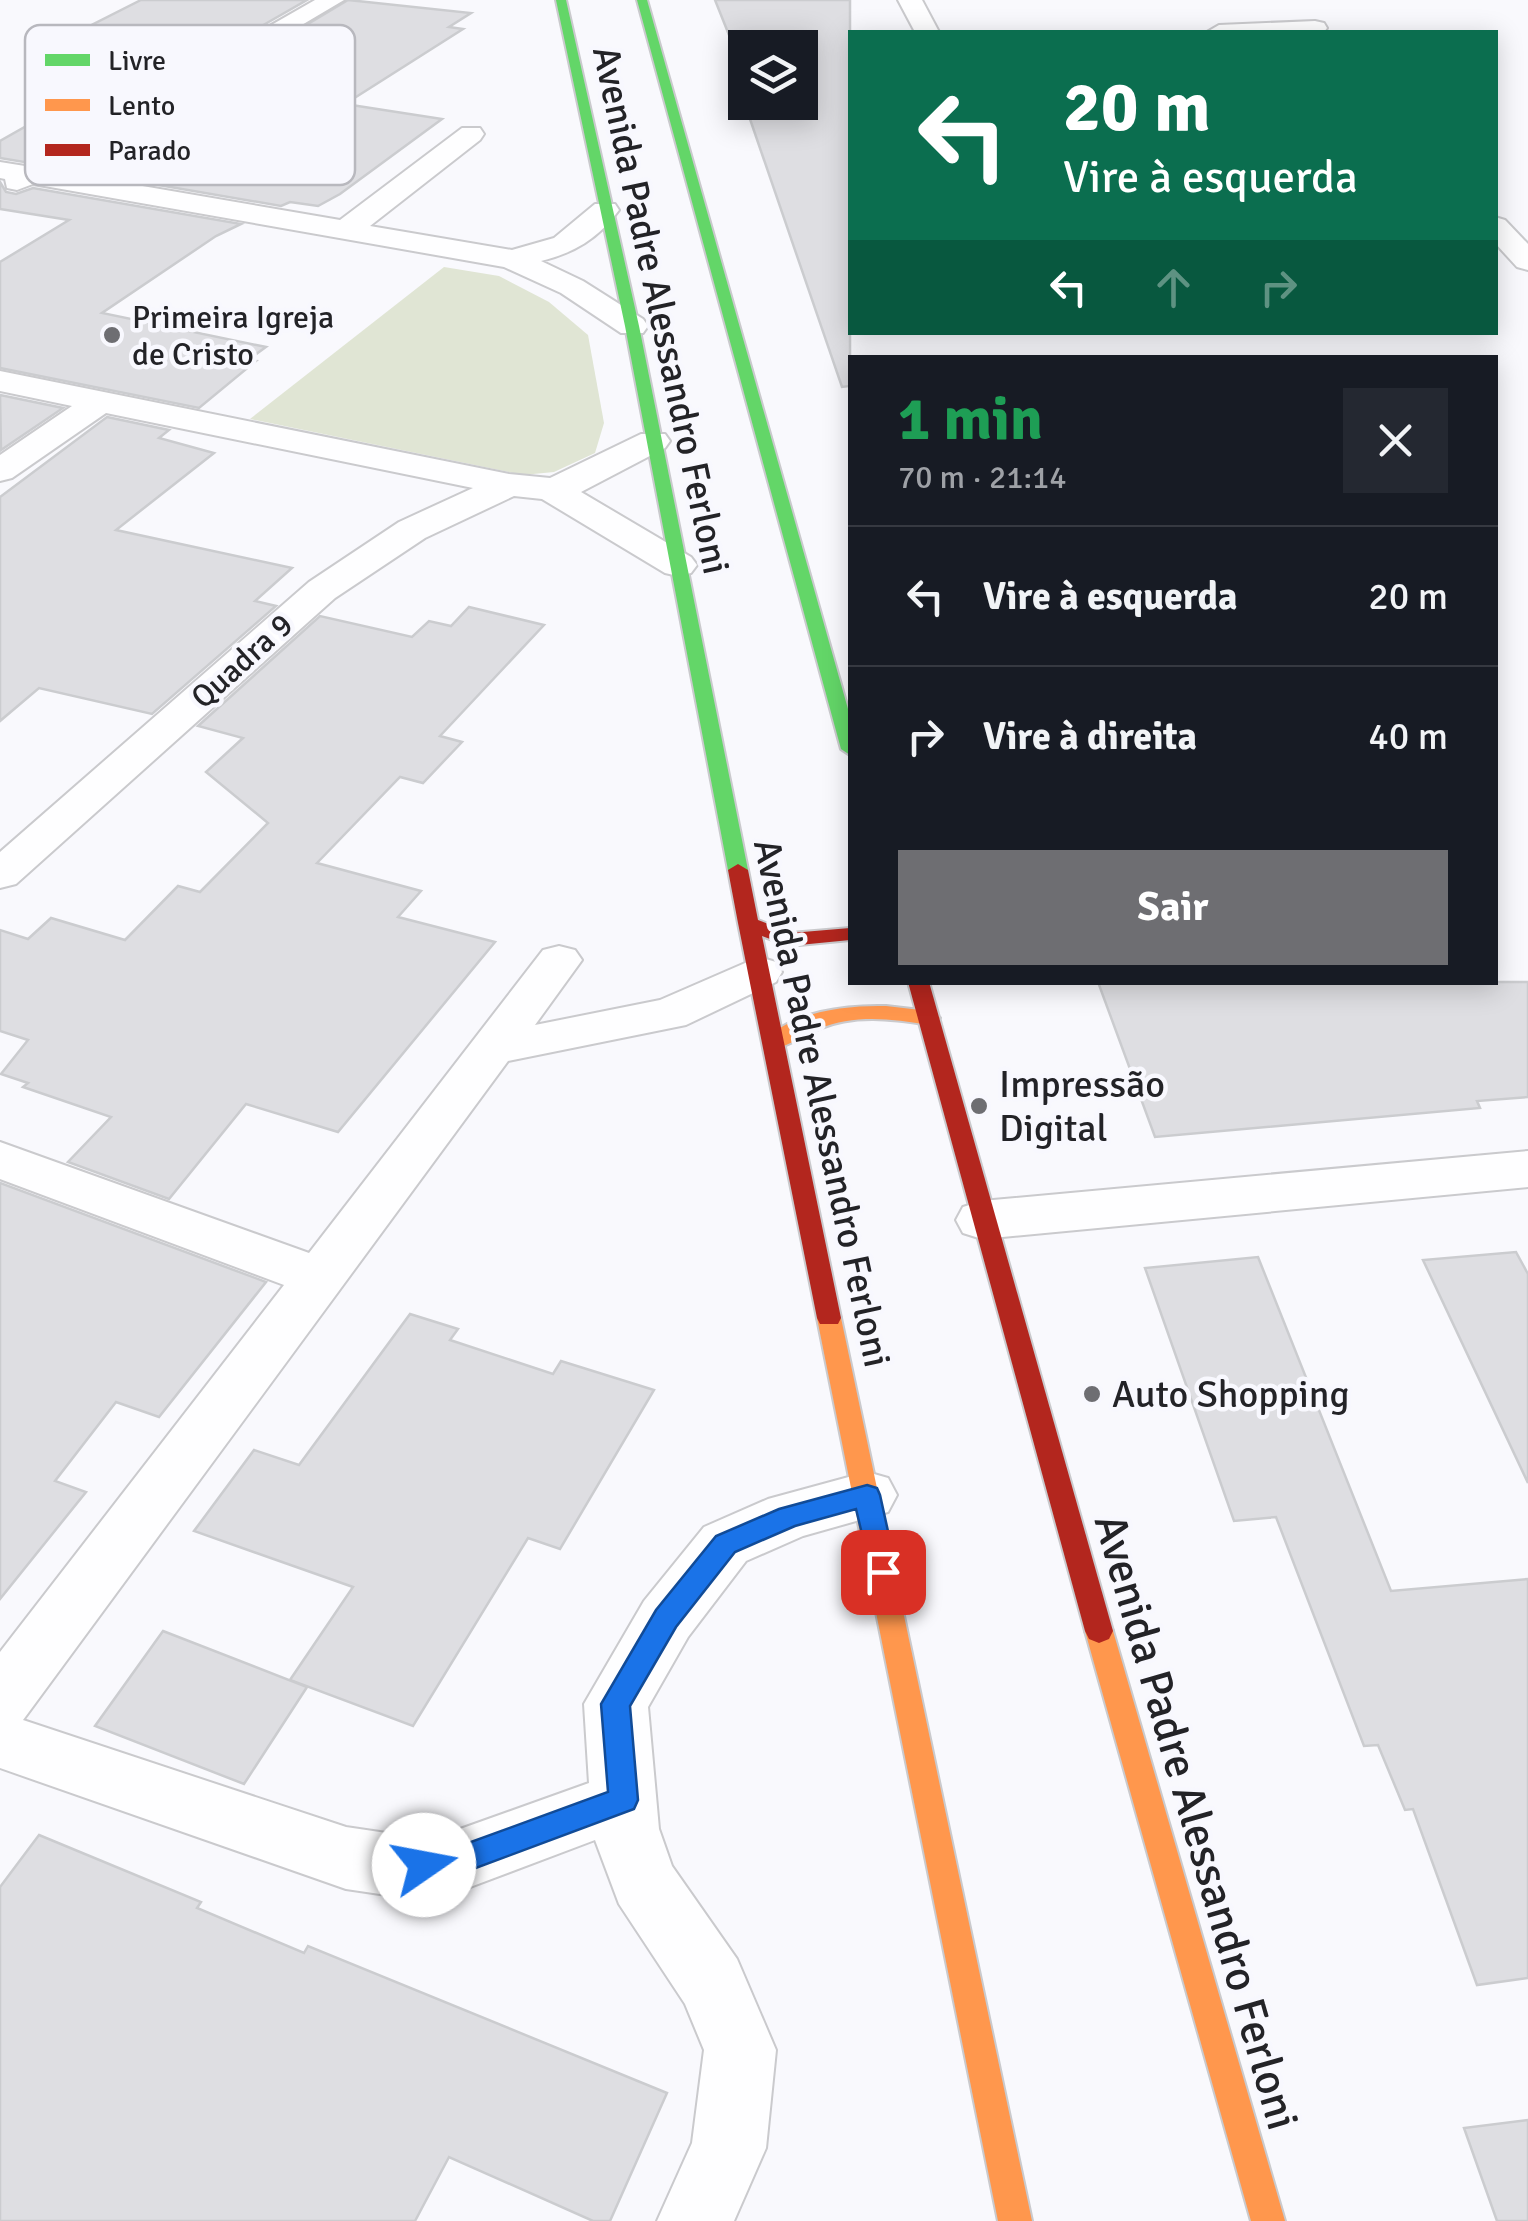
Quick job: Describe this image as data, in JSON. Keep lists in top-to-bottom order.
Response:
{
  "streets": {
    "main road": ["Avenida Padre Alessandro Ferloni"],
    "street": ["Quadra 9"]
  },
  "places": ["Primeira Igreja de Cristo", "Impressão Digital", "Auto Shopping"],
  "legend": ["Livre", "Lento", "Parado"],
  "page": {
    "turn": ["20 m", "Vire à esquerda"],
    "heading": ["1 min", "70 m · 21:14"],
    "list": [
      {
        "name": "Vire à esquerda",
        "value": "20 m"
      },
      {
        "name": "Vire à direita",
        "value": "40 m"
      }
    ],
    "buttons": "Sair"
  }
}
